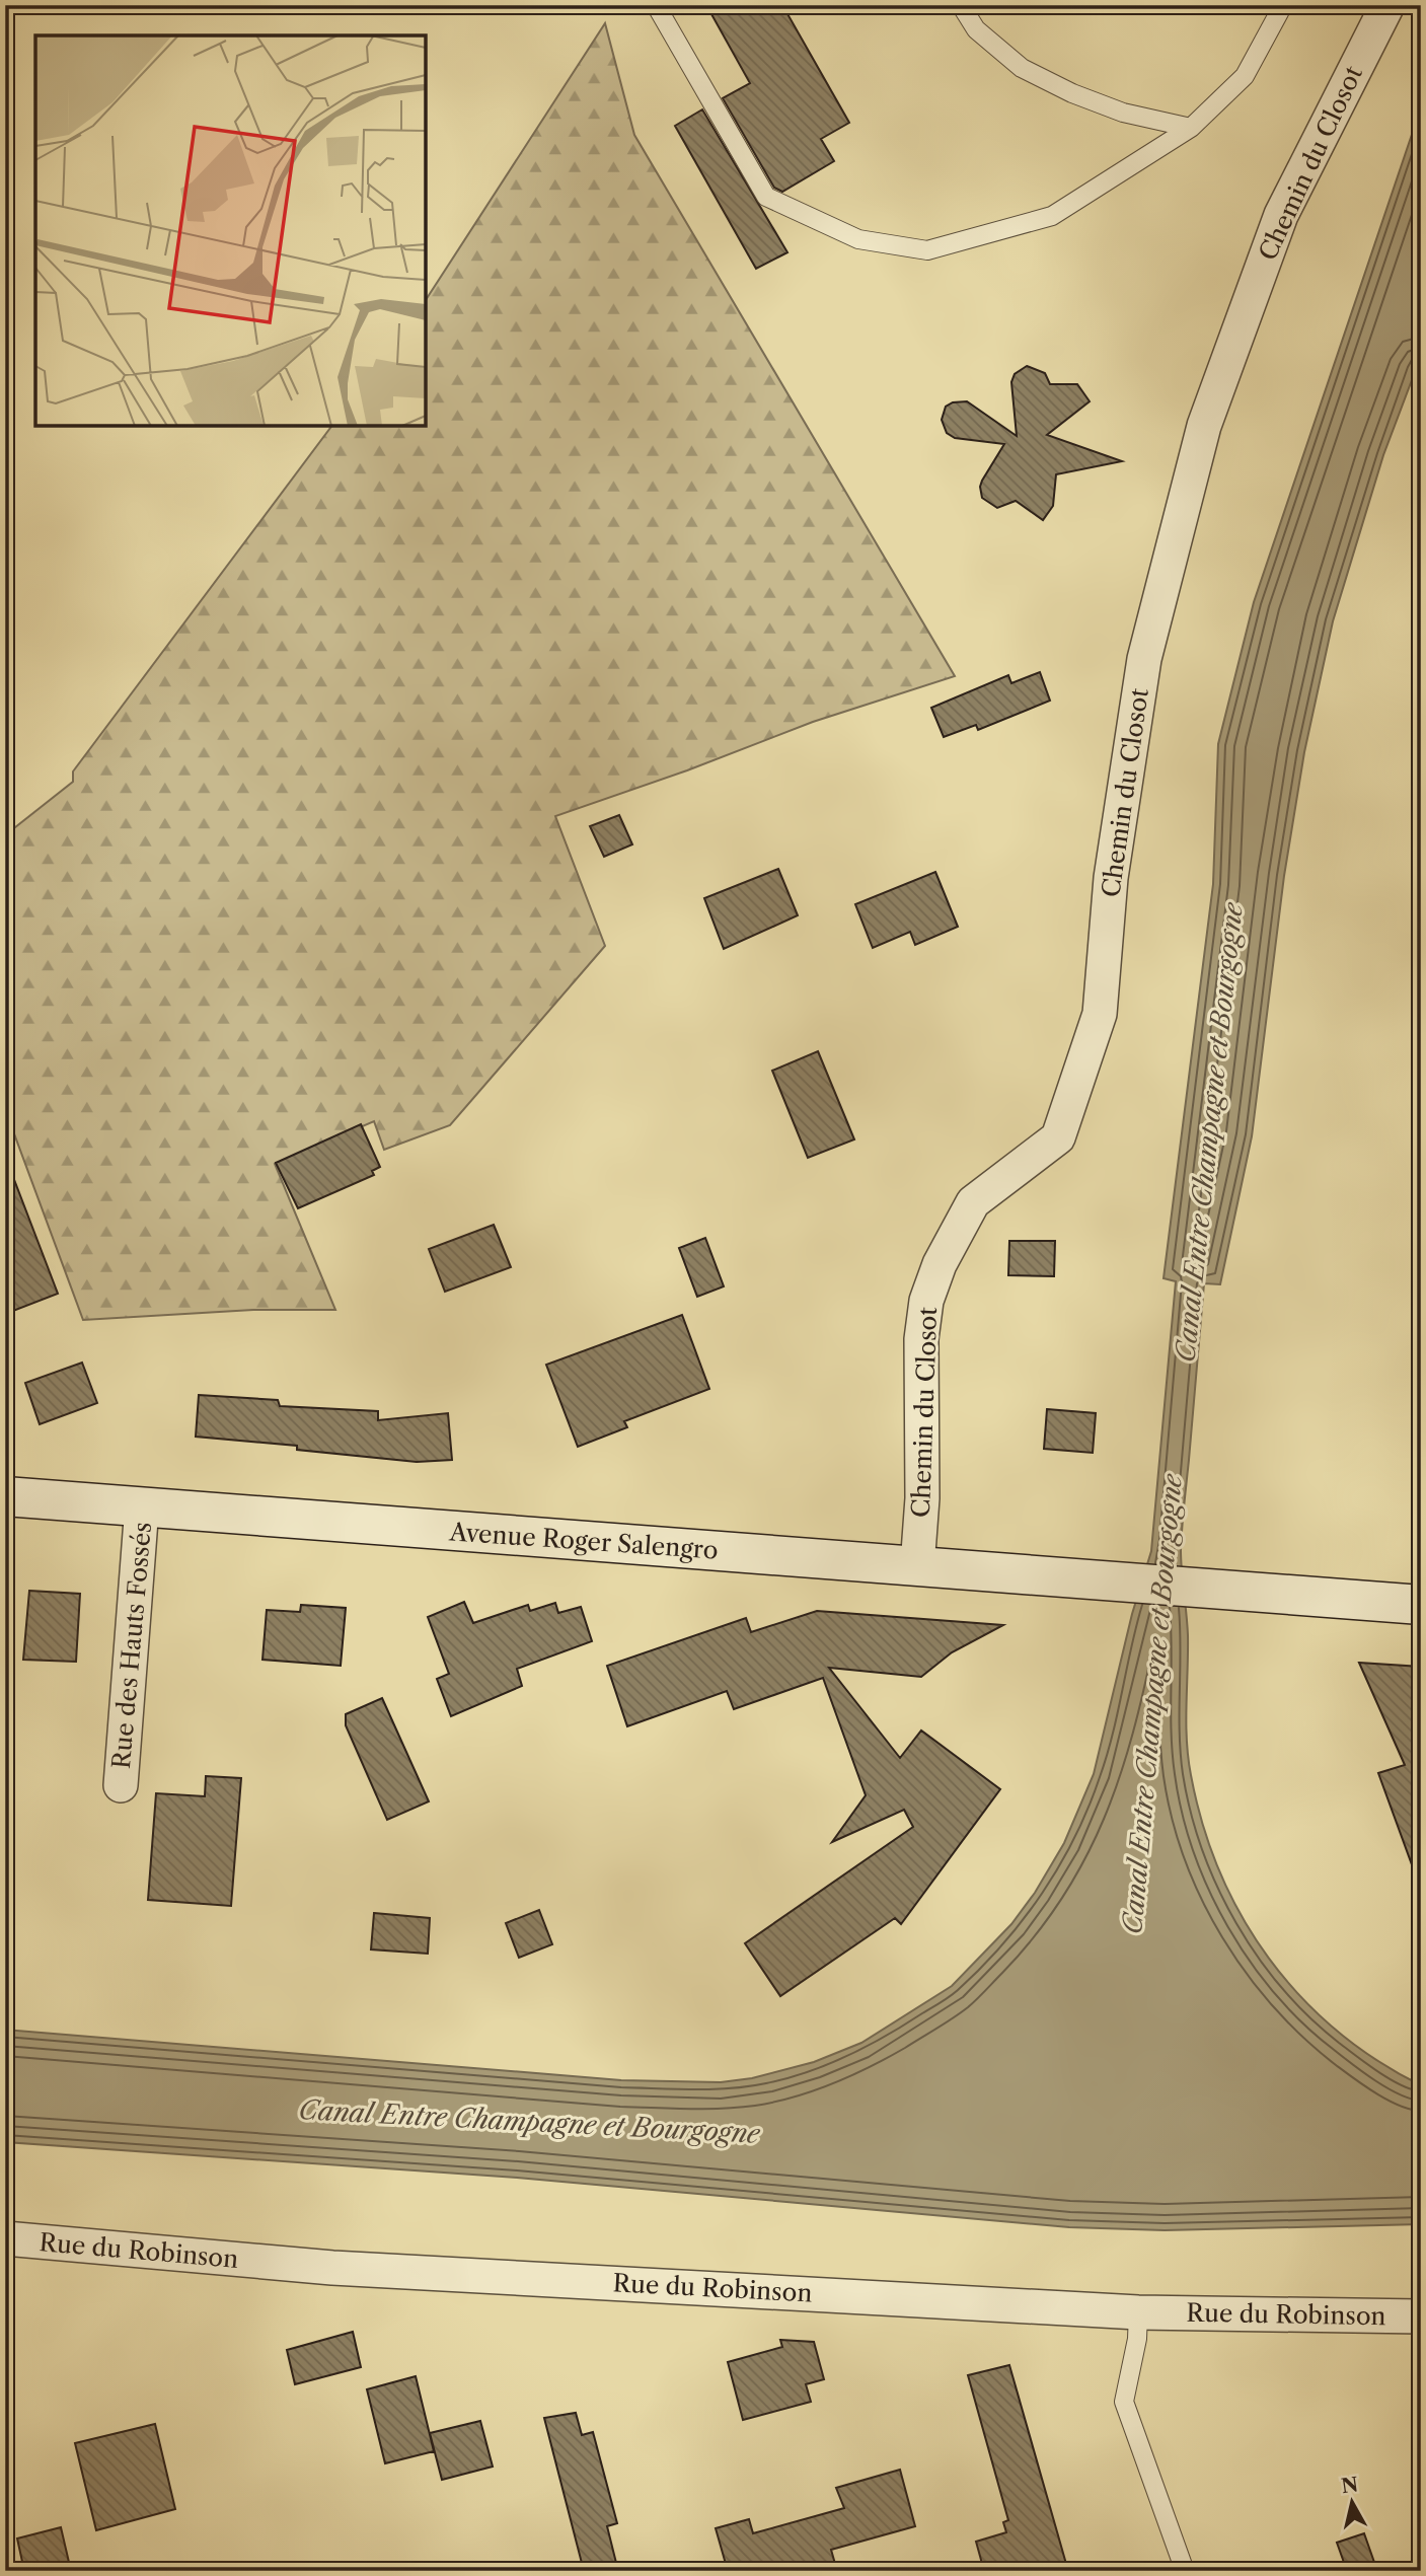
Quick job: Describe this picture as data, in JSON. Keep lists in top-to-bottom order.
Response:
{
  "streets": {
    "main road": ["Avenue Roger Salengro"],
    "street": ["Chemin du Closot", "Rue des Hauts Fossés", "Rue du Robinson"]
  },
  "crossings": [
    ["Chemin du Closot", "Avenue Roger Salengro"],
    ["Avenue Roger Salengro", "Rue des Hauts Fossés"]
  ],
  "water": ["Canal Entre Champagne et Bourgogne"],
  "north": "top"
}
